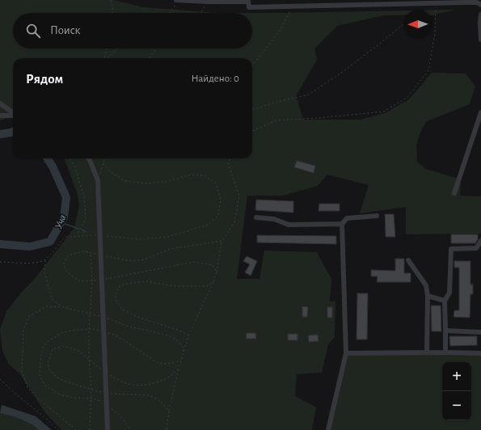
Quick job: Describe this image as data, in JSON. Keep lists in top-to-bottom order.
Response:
{
  "water": ["Уча"],
  "north": "left",
  "page": {
    "search": "Поиск",
    "heading": ["Рядом", "Найдено: 0"],
    "map_buttons": ["+", "−"]
  }
}
